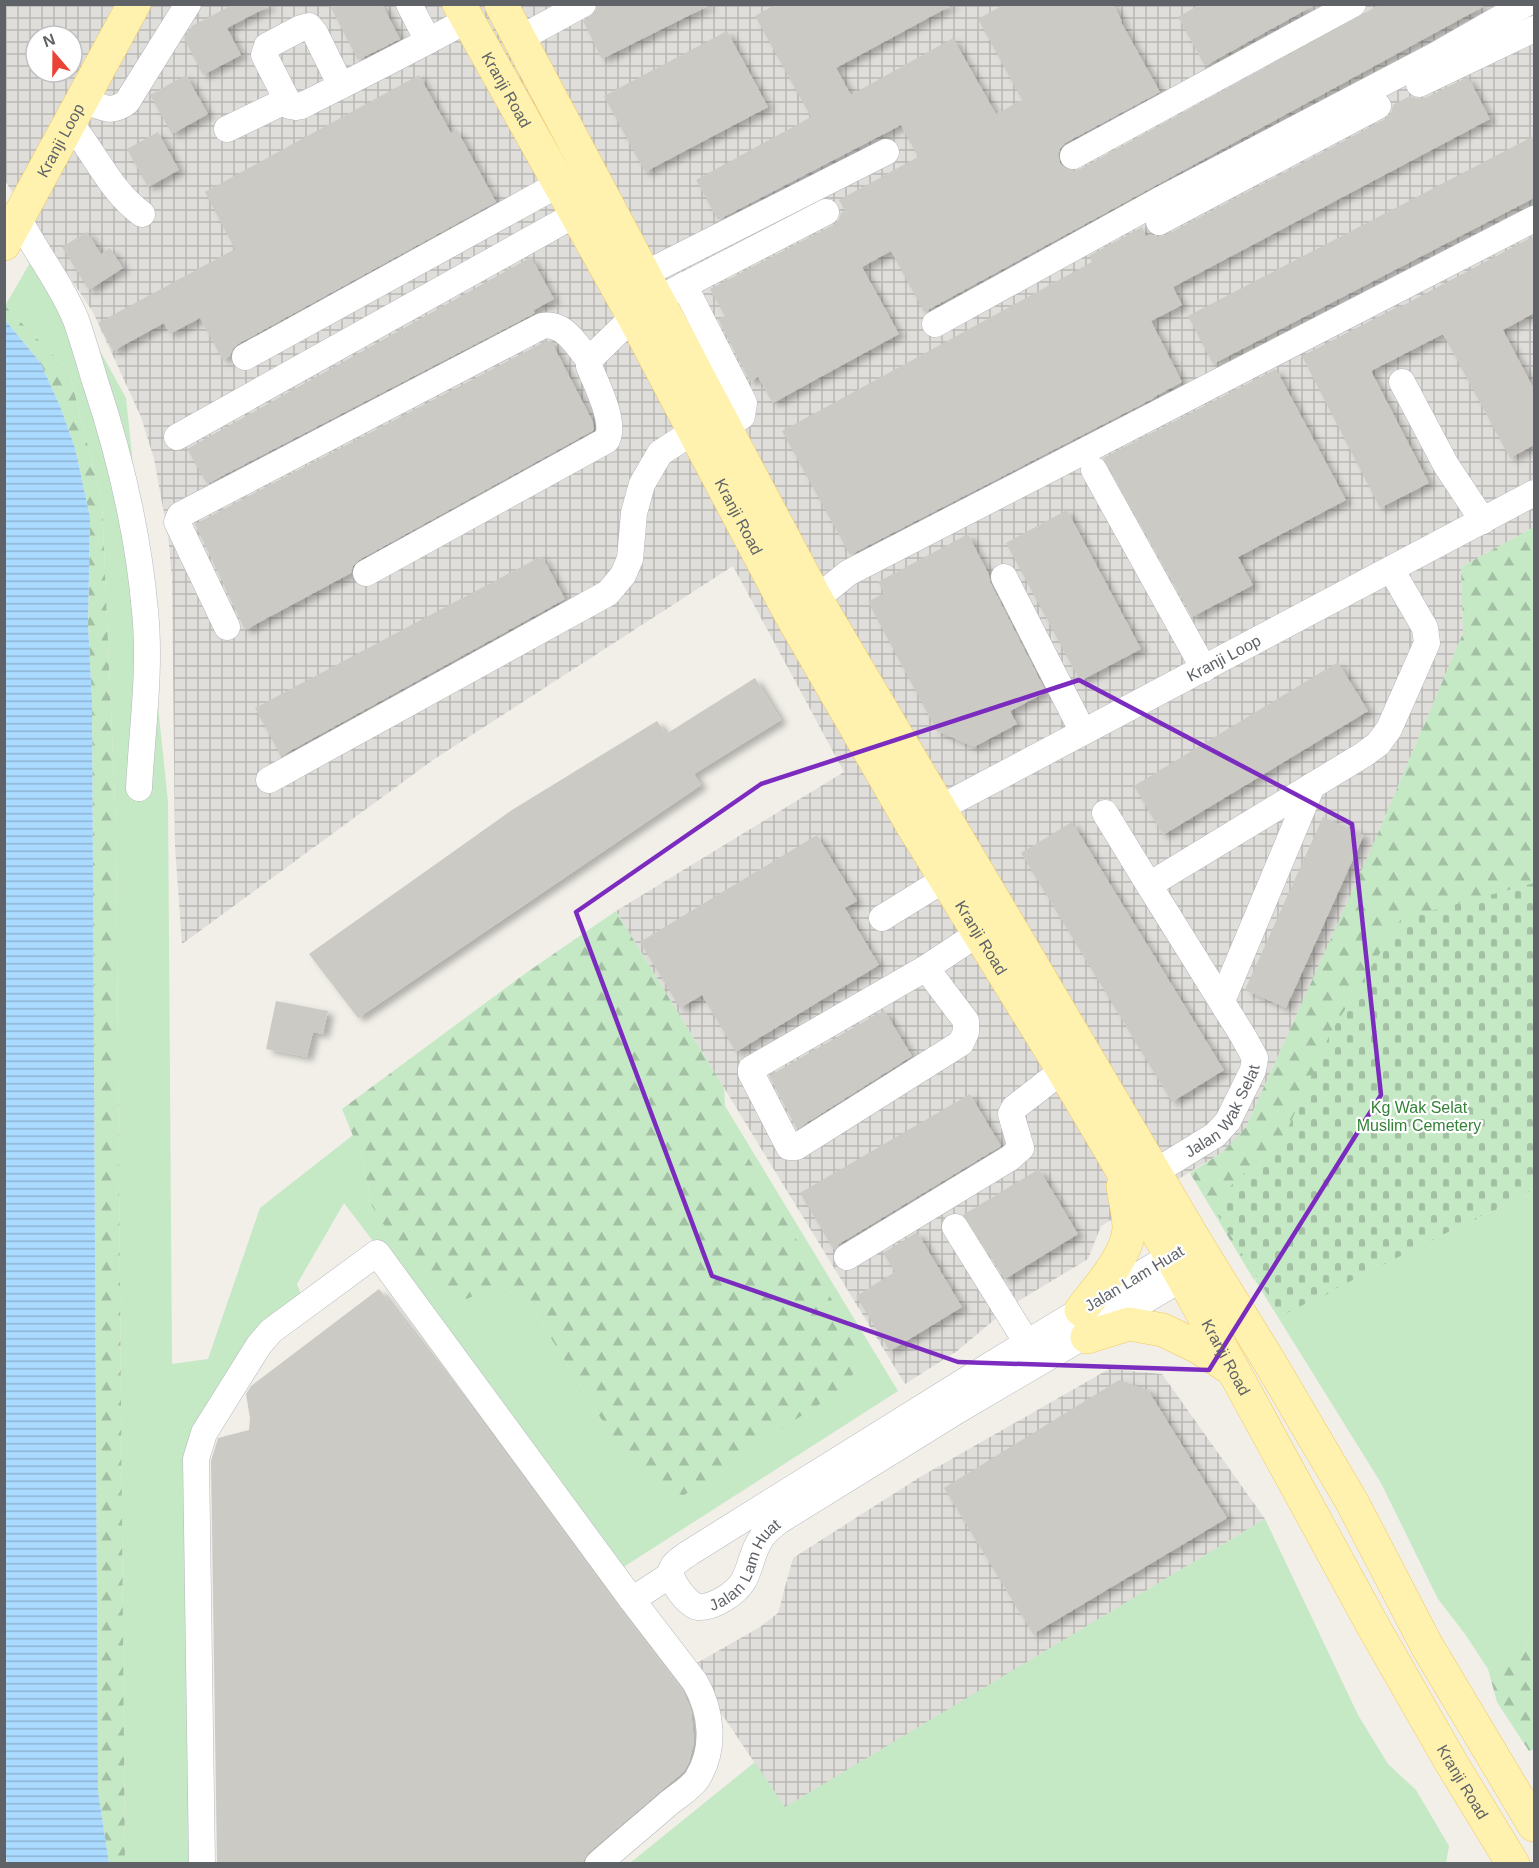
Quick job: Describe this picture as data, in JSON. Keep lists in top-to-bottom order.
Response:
{
  "streets": {
    "main road": ["Kranji Road", "Kranji Loop"],
    "street": ["Jalan Wak Selat", "Jalan Lam Huat"]
  },
  "crossings": [
    ["Kranji Road", "Kranji Loop"],
    ["Kranji Road", "Jalan Wak Selat"],
    ["Kranji Road", "Jalan Lam Huat"]
  ],
  "parks": ["Kg Wak Selat Muslim Cemetery"],
  "north": "top"
}
